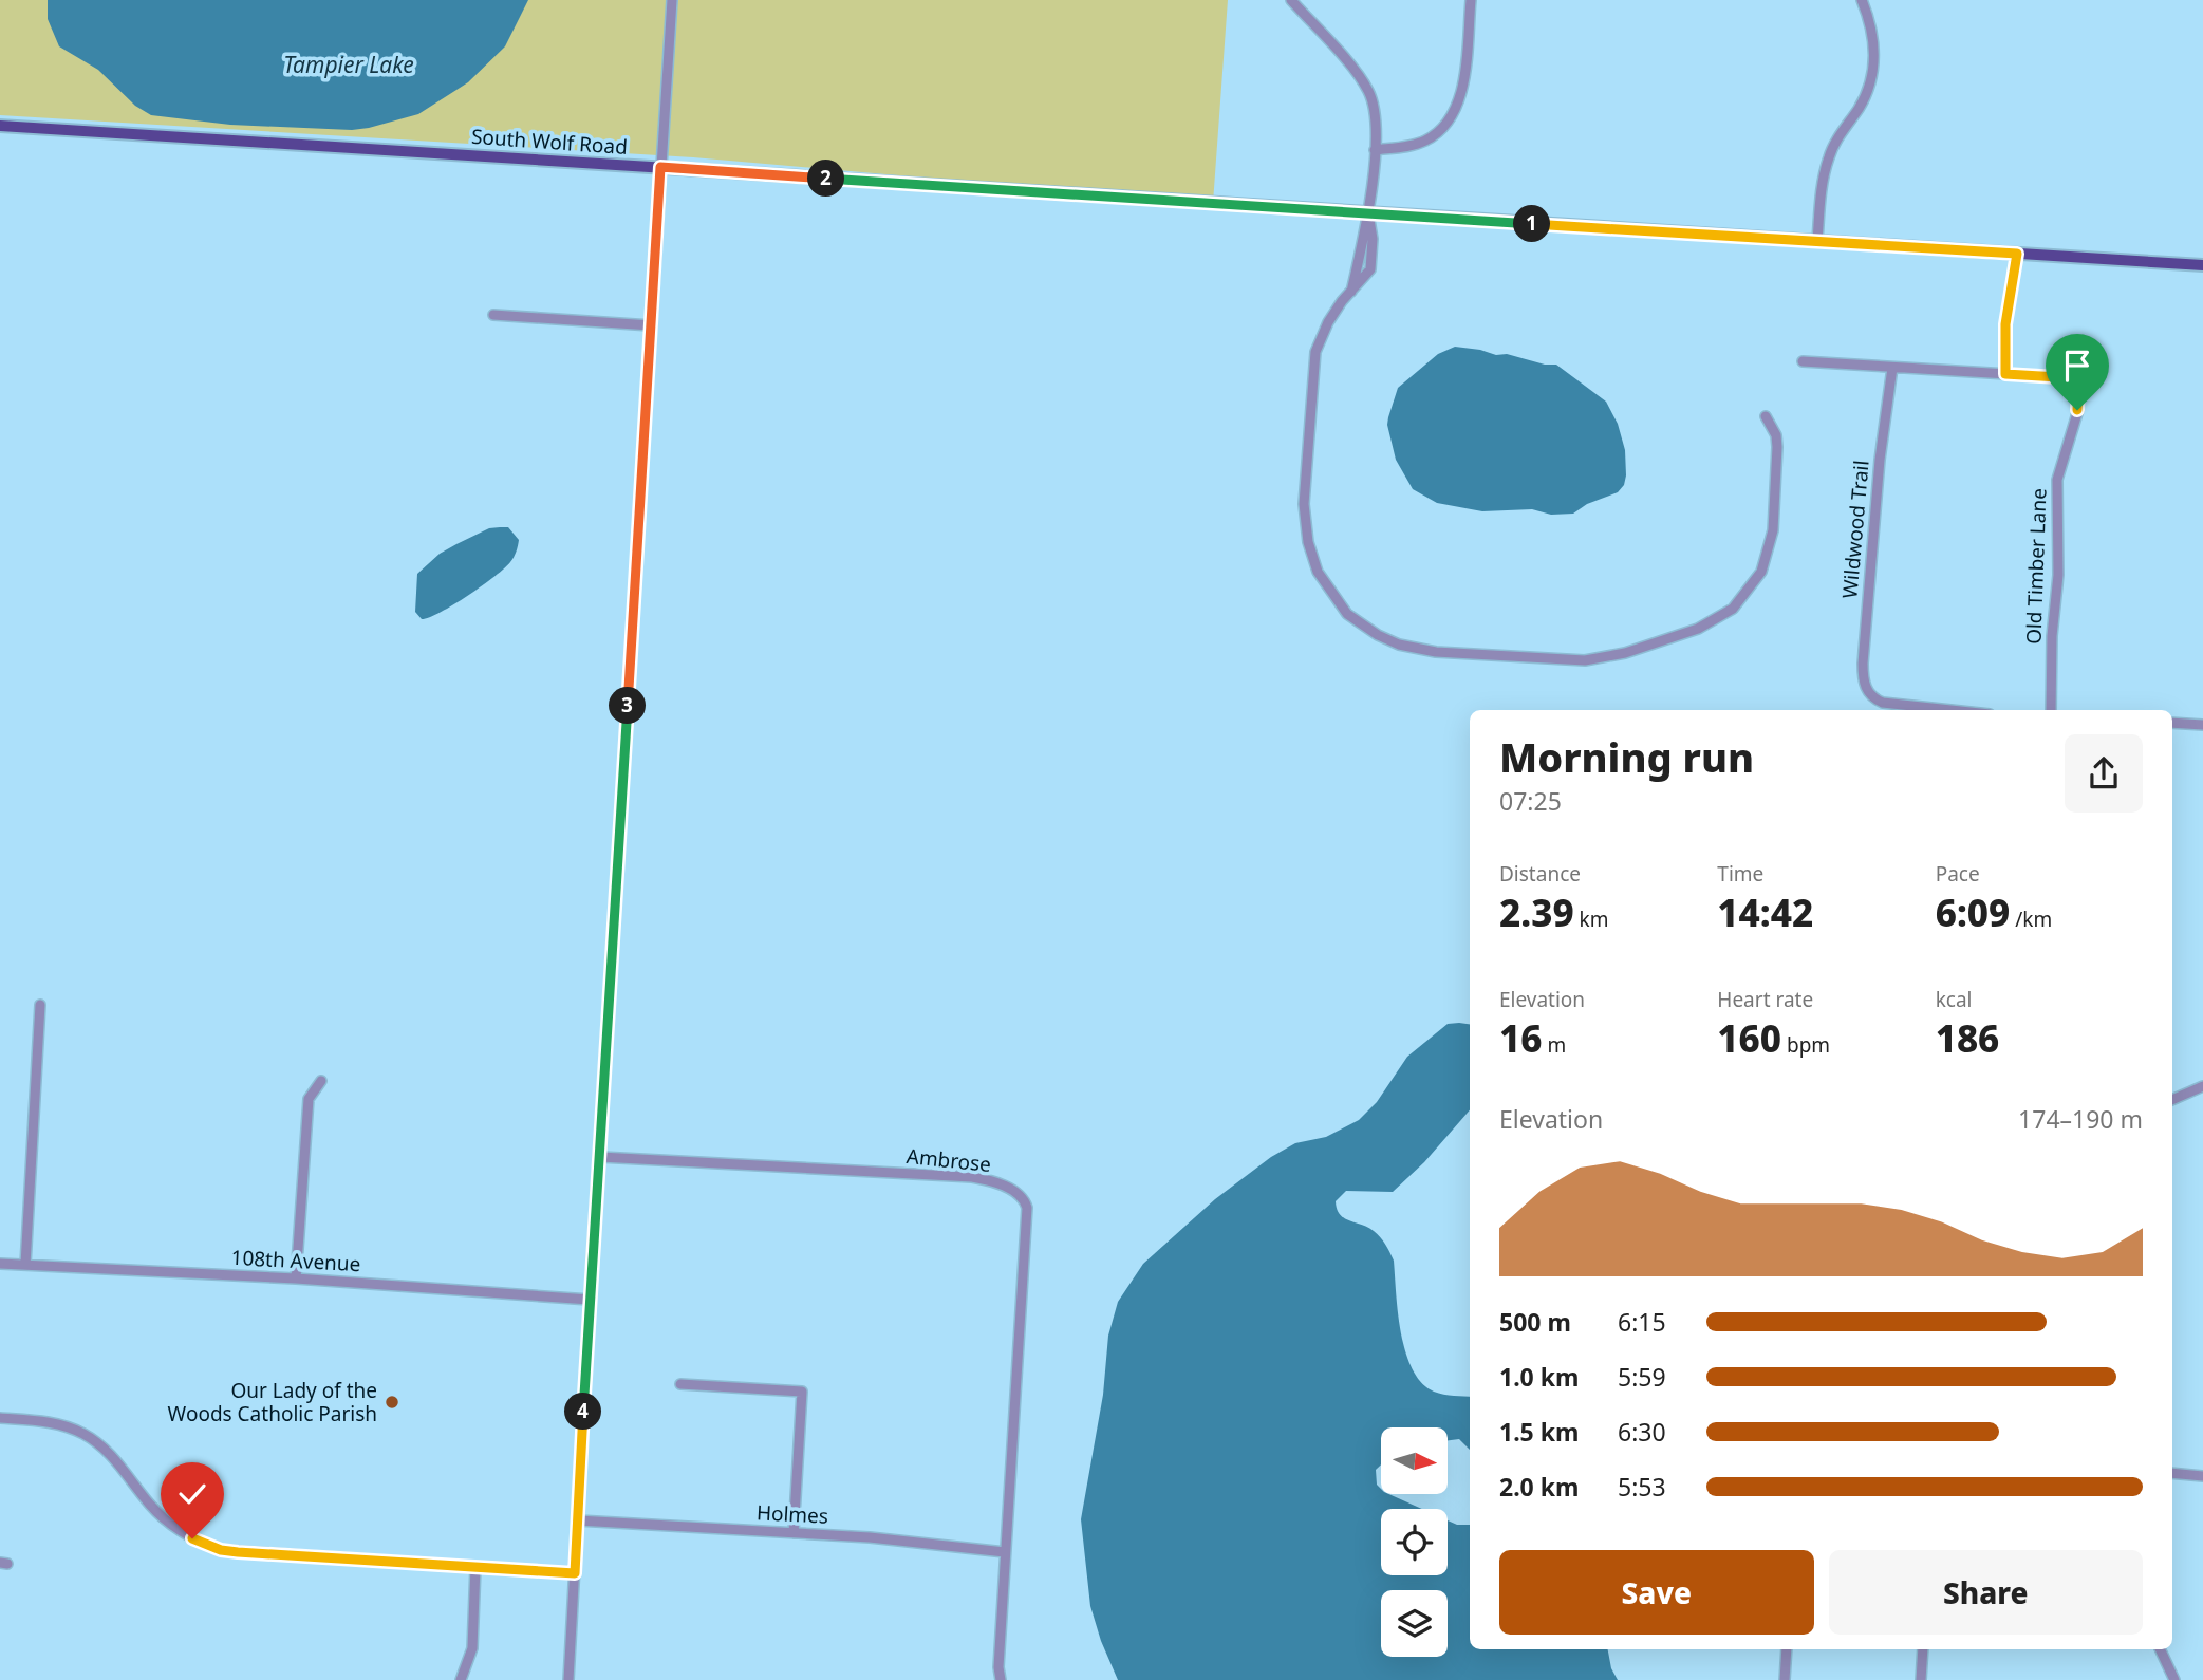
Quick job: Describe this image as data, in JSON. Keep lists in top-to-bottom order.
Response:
{
  "streets": {
    "main road": ["South Wolf Road"],
    "street": [
      "Wildwood Trail",
      "Old Timber Lane",
      "Ambrose",
      "108th Avenue",
      "Holmes"
    ]
  },
  "crossings": [
    ["Ambrose", "Holmes"]
  ],
  "water": ["Tampier Lake"],
  "places": ["Our Lady of the Woods Catholic Parish"],
  "north": "right",
  "page": {
    "pins": [
      "2",
      "1",
      "3",
      "4"
    ],
    "heading": ["Morning run", "07:25"],
    "stats": [
      ["Distance", "2.39 km"],
      ["Time", "14:42"],
      ["Pace", "6:09 /km"],
      ["Elevation", "16 m"],
      ["Heart rate", "160 bpm"],
      ["kcal", "186"]
    ],
    "chart": ["Elevation", "174–190 m"],
    "list": [
      {
        "name": "500 m",
        "note": "6:15"
      },
      {
        "name": "1.0 km",
        "note": "5:59"
      },
      {
        "name": "1.5 km",
        "note": "6:30"
      },
      {
        "name": "2.0 km",
        "note": "5:53"
      }
    ],
    "buttons": ["Save", "Share"]
  }
}
